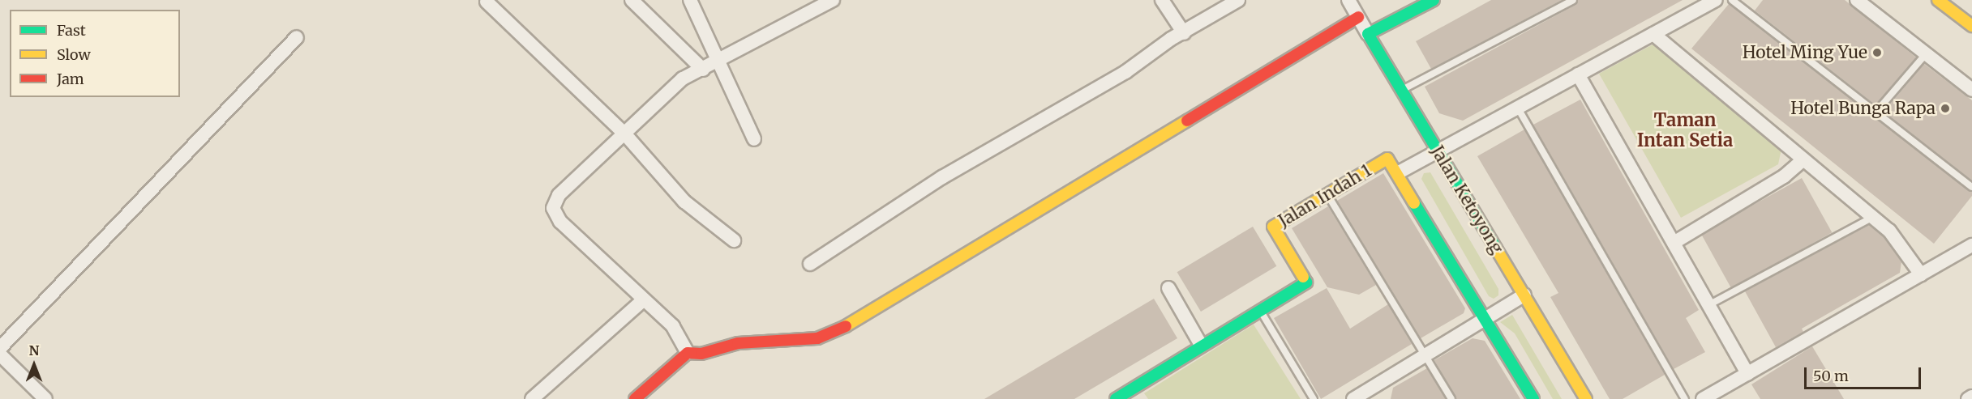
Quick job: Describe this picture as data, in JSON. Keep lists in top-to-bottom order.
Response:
{
  "streets": {
    "street": ["Jalan Indah 1", "Jalan Ketoyong"]
  },
  "districts": ["Taman Intan Setia"],
  "places": ["Hotel Ming Yue", "Hotel Bunga Rapa"],
  "legend": ["Fast", "Slow", "Jam"],
  "scale_bar": "50 m",
  "north": "top"
}
